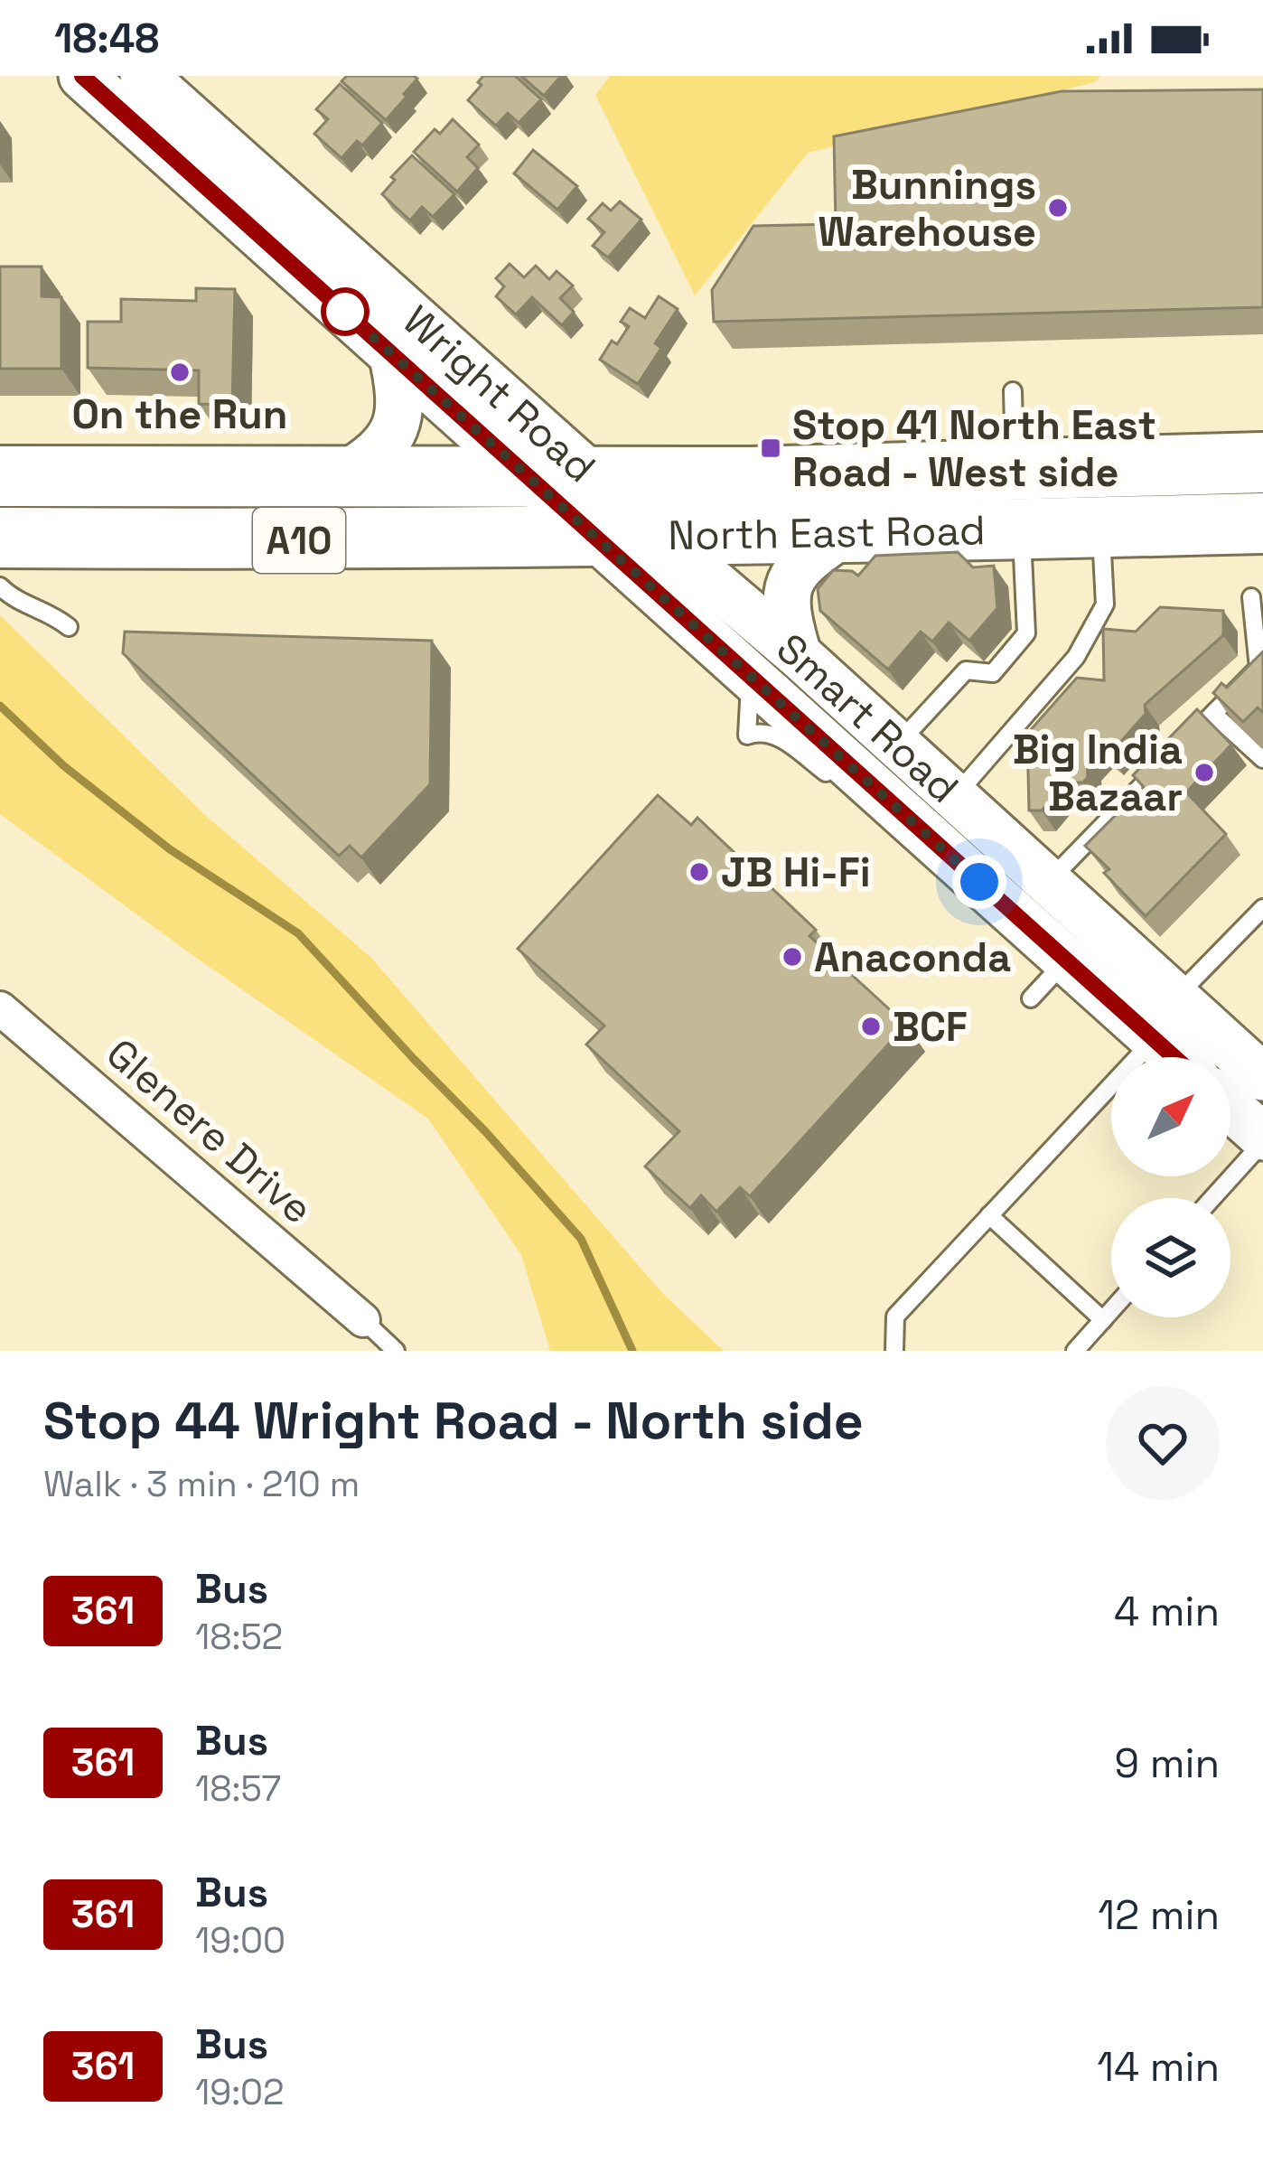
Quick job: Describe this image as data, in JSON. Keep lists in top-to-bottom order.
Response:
{
  "streets": {
    "highway": ["North East Road", "A10"],
    "main road": ["Wright Road", "Smart Road"],
    "street": ["Glenere Drive"]
  },
  "crossings": [
    ["Wright Road", "North East Road"],
    ["Wright Road", "Smart Road"],
    ["North East Road", "Smart Road"]
  ],
  "places": {
    "other": [
      "Bunnings Warehouse",
      "On the Run",
      "Big India Bazaar",
      "JB Hi-Fi",
      "Anaconda",
      "BCF"
    ],
    "transit": ["Stop 41 North East Road - West side"]
  },
  "lines": ["bus line 361"],
  "north": "top right",
  "page": {
    "status": "18:48",
    "heading": ["Stop 44 Wright Road - North side", "Walk · 3 min · 210 m"],
    "list": [
      {
        "mark": "361",
        "name": "Bus",
        "note": "18:52",
        "value": "4 min"
      },
      {
        "mark": "361",
        "name": "Bus",
        "note": "18:57",
        "value": "9 min"
      },
      {
        "mark": "361",
        "name": "Bus",
        "note": "19:00",
        "value": "12 min"
      },
      {
        "mark": "361",
        "name": "Bus",
        "note": "19:02",
        "value": "14 min"
      }
    ]
  }
}
